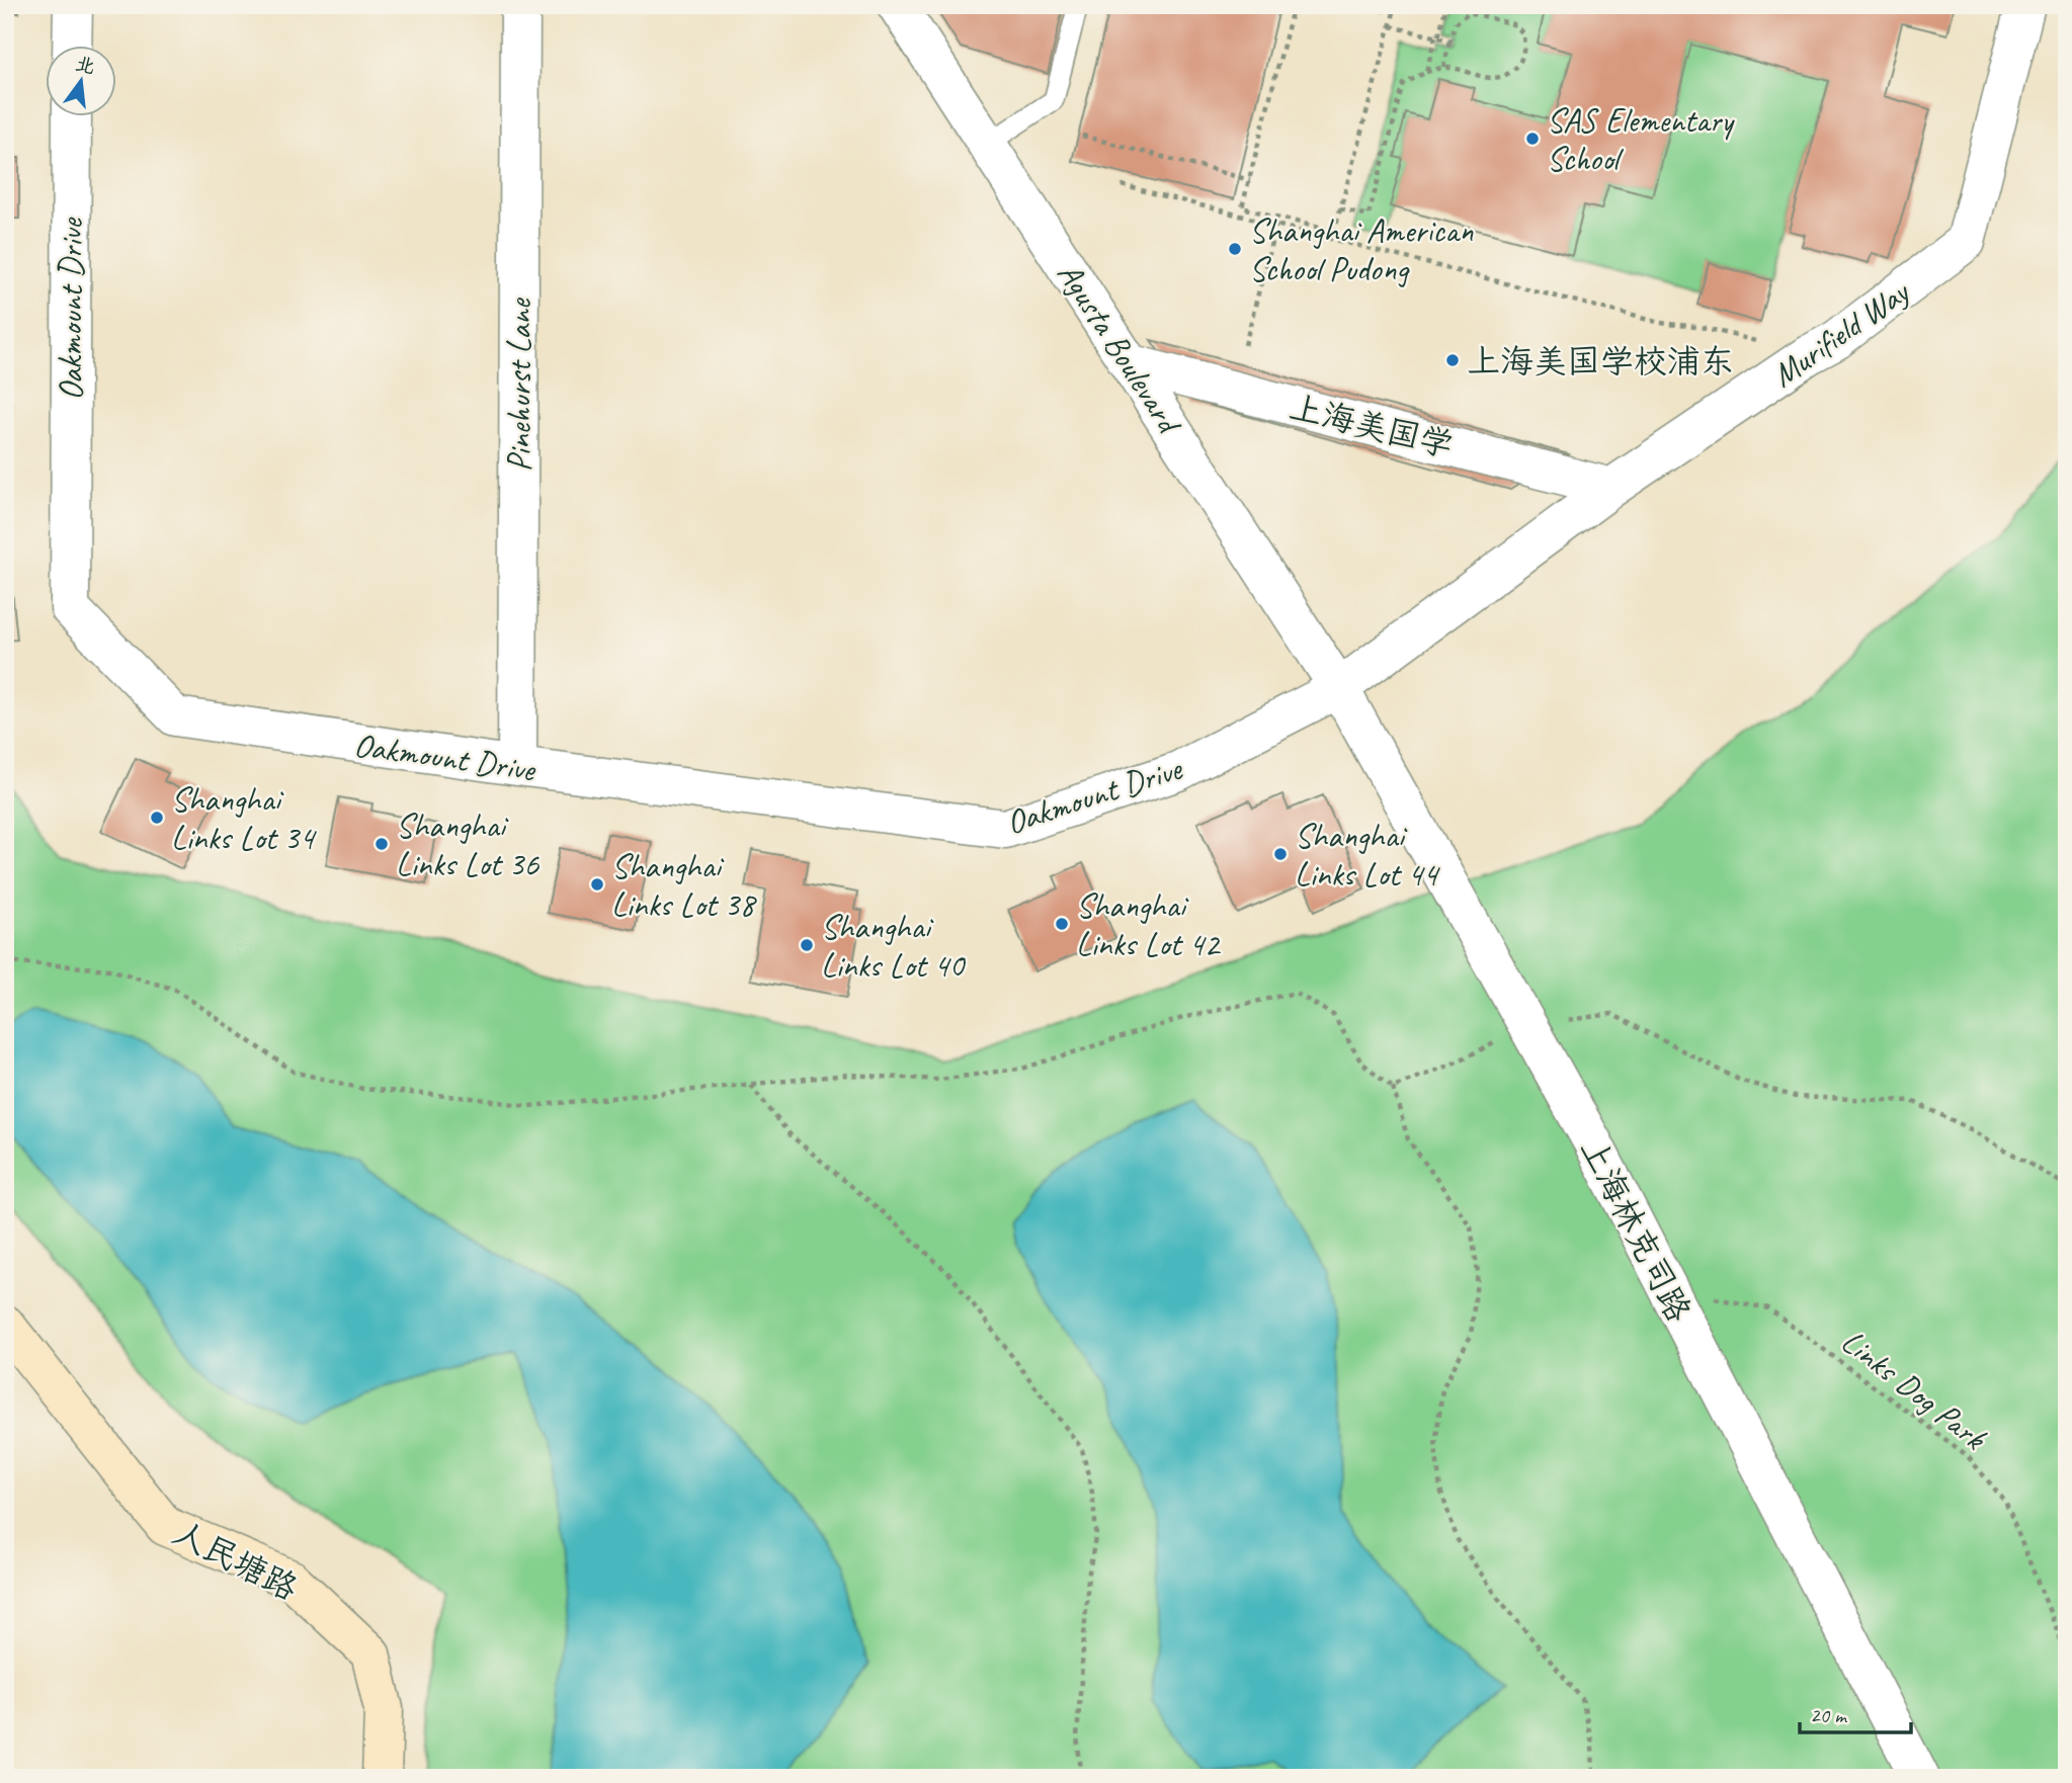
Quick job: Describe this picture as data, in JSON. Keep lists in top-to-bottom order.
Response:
{
  "streets": {
    "street": [
      "Oakmount Drive",
      "Murifield Way",
      "Agusta Boulevard",
      "Pinehurst Lane",
      "上海美国学",
      "上海林克司路",
      "人民塘路"
    ],
    "path": ["Links Dog Park"]
  },
  "crossings": [
    ["Oakmount Drive", "Murifield Way"],
    ["Oakmount Drive", "Agusta Boulevard"],
    ["Oakmount Drive", "Pinehurst Lane"],
    ["Oakmount Drive", "上海林克司路"],
    ["Murifield Way", "Agusta Boulevard"],
    ["Murifield Way", "上海美国学"],
    ["Murifield Way", "上海林克司路"],
    ["Agusta Boulevard", "上海美国学"],
    ["Agusta Boulevard", "上海林克司路"],
    ["上海林克司路", "Links Dog Park"]
  ],
  "places": [
    "SAS Elementary School",
    "Shanghai American School Pudong",
    "上海美国学校浦东",
    "Shanghai Links Lot 34",
    "Shanghai Links Lot 36",
    "Shanghai Links Lot 44",
    "Shanghai Links Lot 38",
    "Shanghai Links Lot 42",
    "Shanghai Links Lot 40"
  ],
  "scale_bar": "20 m",
  "north": "top"
}
